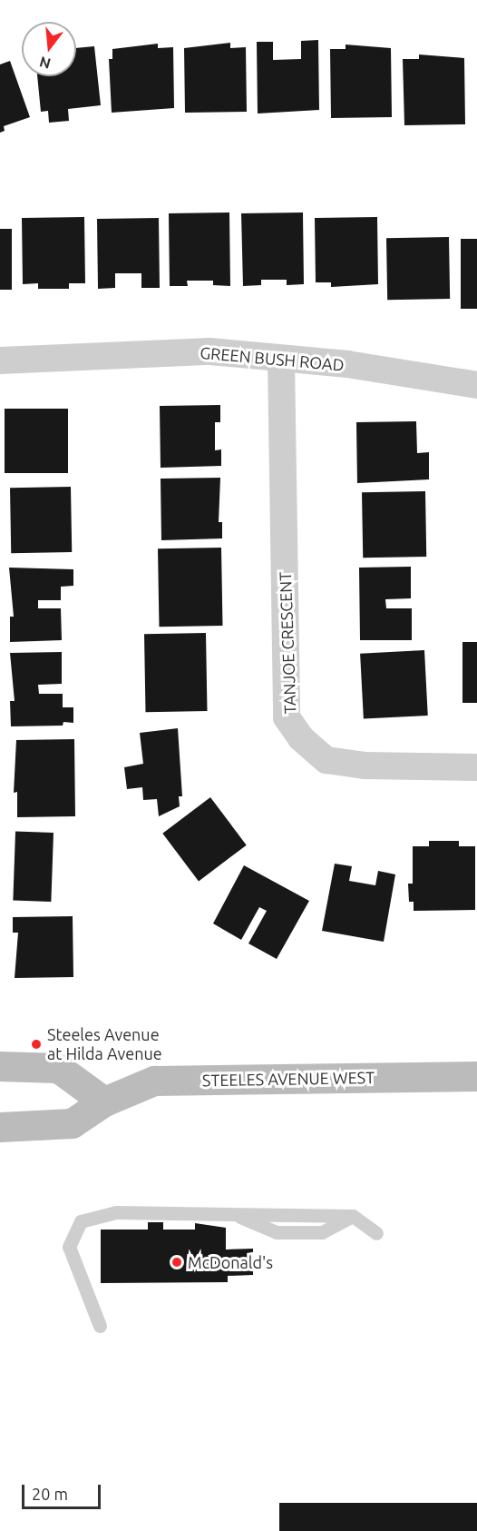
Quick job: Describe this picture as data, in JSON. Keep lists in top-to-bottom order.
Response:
{
  "streets": {
    "main road": ["STEELES AVENUE WEST"],
    "street": ["GREEN BUSH ROAD", "TANJOE CRESCENT"]
  },
  "crossings": [
    ["GREEN BUSH ROAD", "TANJOE CRESCENT"]
  ],
  "places": ["Steeles Avenue at Hilda Avenue", "McDonald's"],
  "scale_bar": "20 m",
  "north": "bottom"
}
